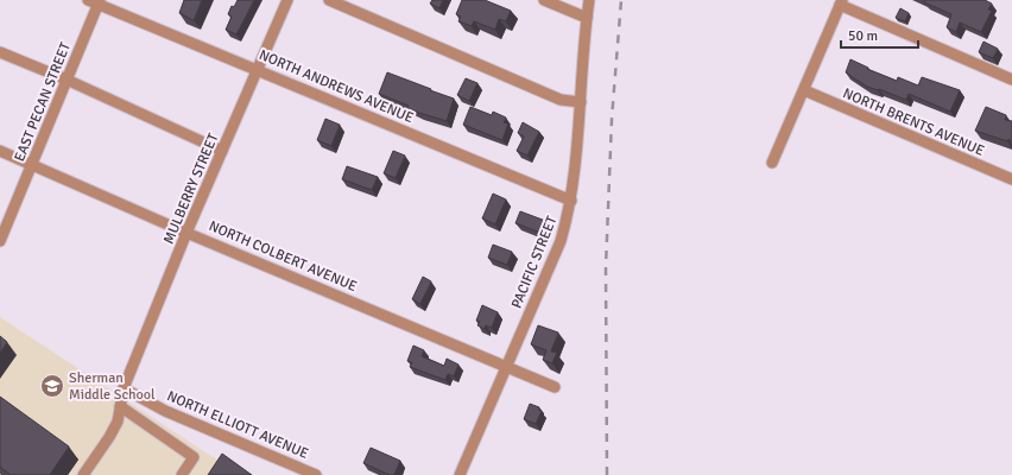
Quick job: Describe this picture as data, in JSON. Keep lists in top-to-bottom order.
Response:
{
  "streets": {
    "street": [
      "NORTH ANDREWS AVENUE",
      "EAST PECAN STREET",
      "NORTH BRENTS AVENUE",
      "MULBERRY STREET",
      "NORTH COLBERT AVENUE",
      "PACIFIC STREET",
      "NORTH ELLIOTT AVENUE"
    ]
  },
  "crossings": [
    ["NORTH ANDREWS AVENUE", "EAST PECAN STREET"],
    ["NORTH ANDREWS AVENUE", "MULBERRY STREET"],
    ["NORTH ANDREWS AVENUE", "PACIFIC STREET"],
    ["EAST PECAN STREET", "NORTH COLBERT AVENUE"],
    ["MULBERRY STREET", "NORTH COLBERT AVENUE"],
    ["MULBERRY STREET", "NORTH ELLIOTT AVENUE"],
    ["NORTH COLBERT AVENUE", "PACIFIC STREET"]
  ],
  "places": {
    "school or university": ["Sherman Middle School"]
  },
  "scale_bar": "50 m"
}
